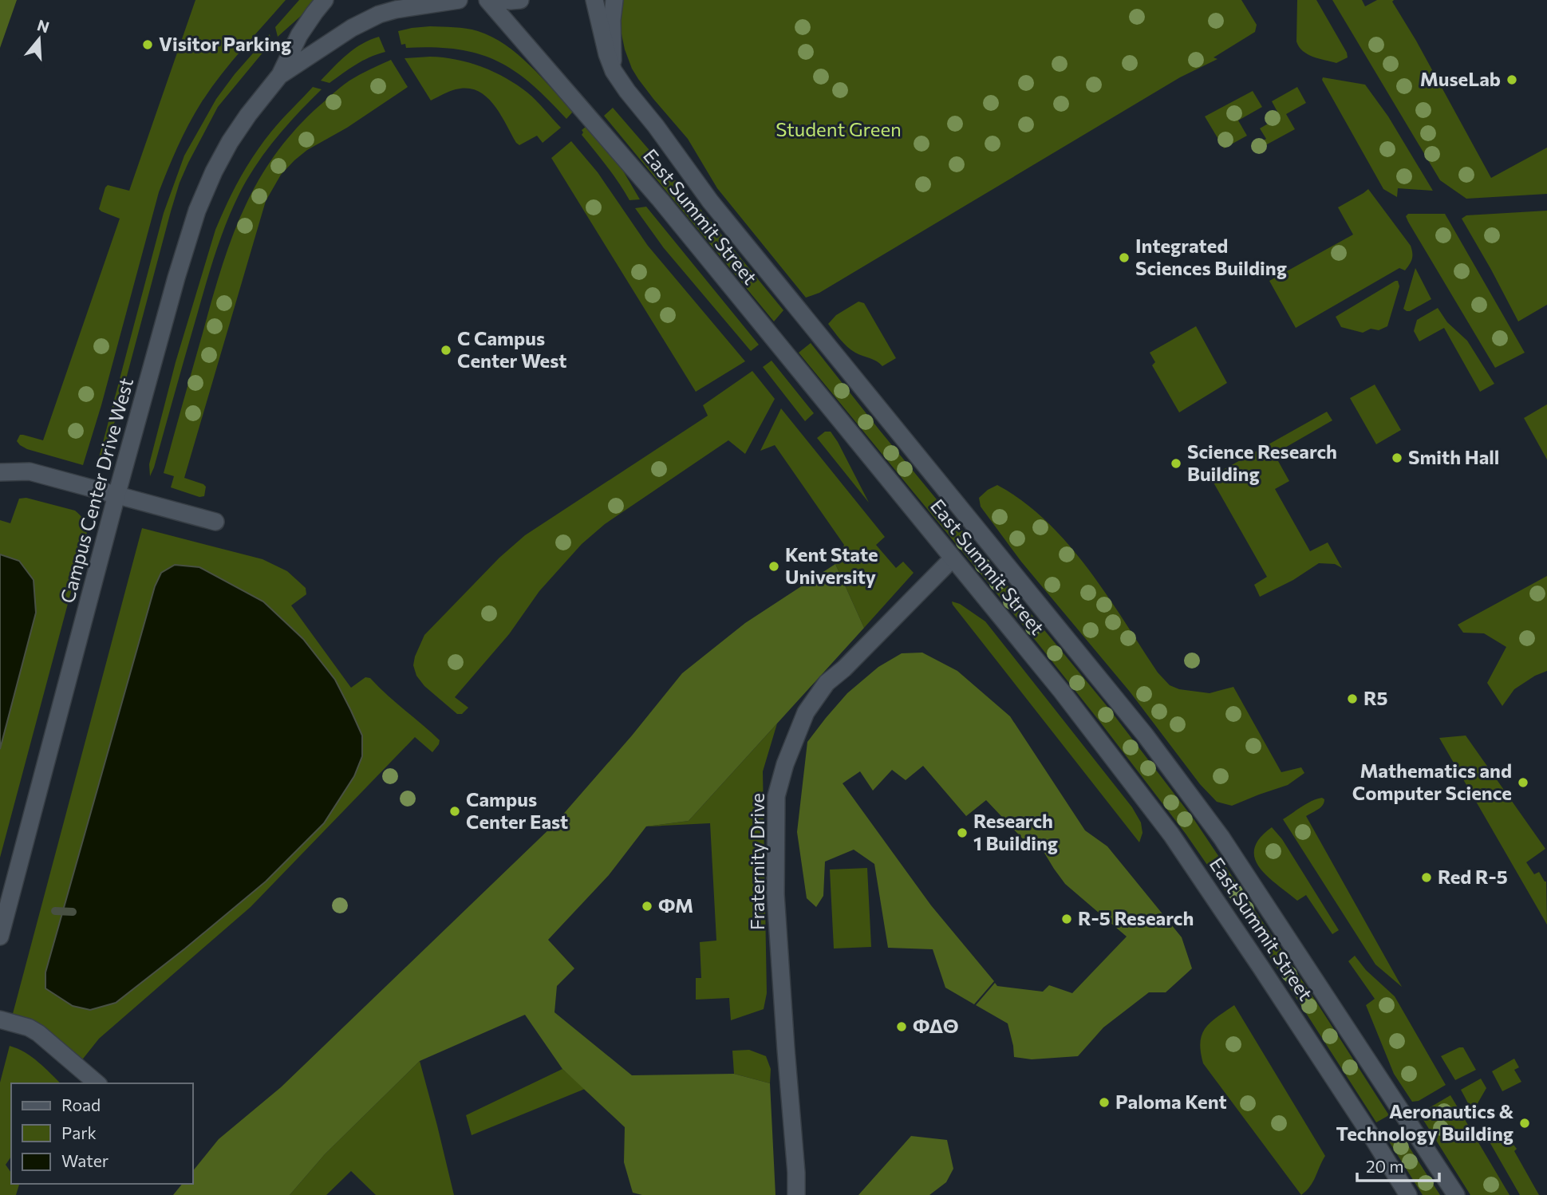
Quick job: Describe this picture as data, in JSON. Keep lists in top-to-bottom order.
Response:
{
  "streets": {
    "main road": ["East Summit Street", "Campus Center Drive West", "Fraternity Drive"]
  },
  "crossings": [
    ["East Summit Street", "Fraternity Drive"]
  ],
  "parks": ["Student Green"],
  "places": [
    "Visitor Parking",
    "MuseLab",
    "Integrated Sciences Building",
    "C Campus Center West",
    "Smith Hall",
    "Science Research Building",
    "Kent State University",
    "R5",
    "Mathematics and Computer Science",
    "Campus Center East",
    "Research 1 Building",
    "Red R-5",
    "ΦΜ",
    "R-5 Research",
    "ΦΔΘ",
    "Paloma Kent",
    "Aeronautics & Technology Building"
  ],
  "legend": ["Road", "Park", "Water"],
  "scale_bar": "20 m",
  "north": "top"
}
